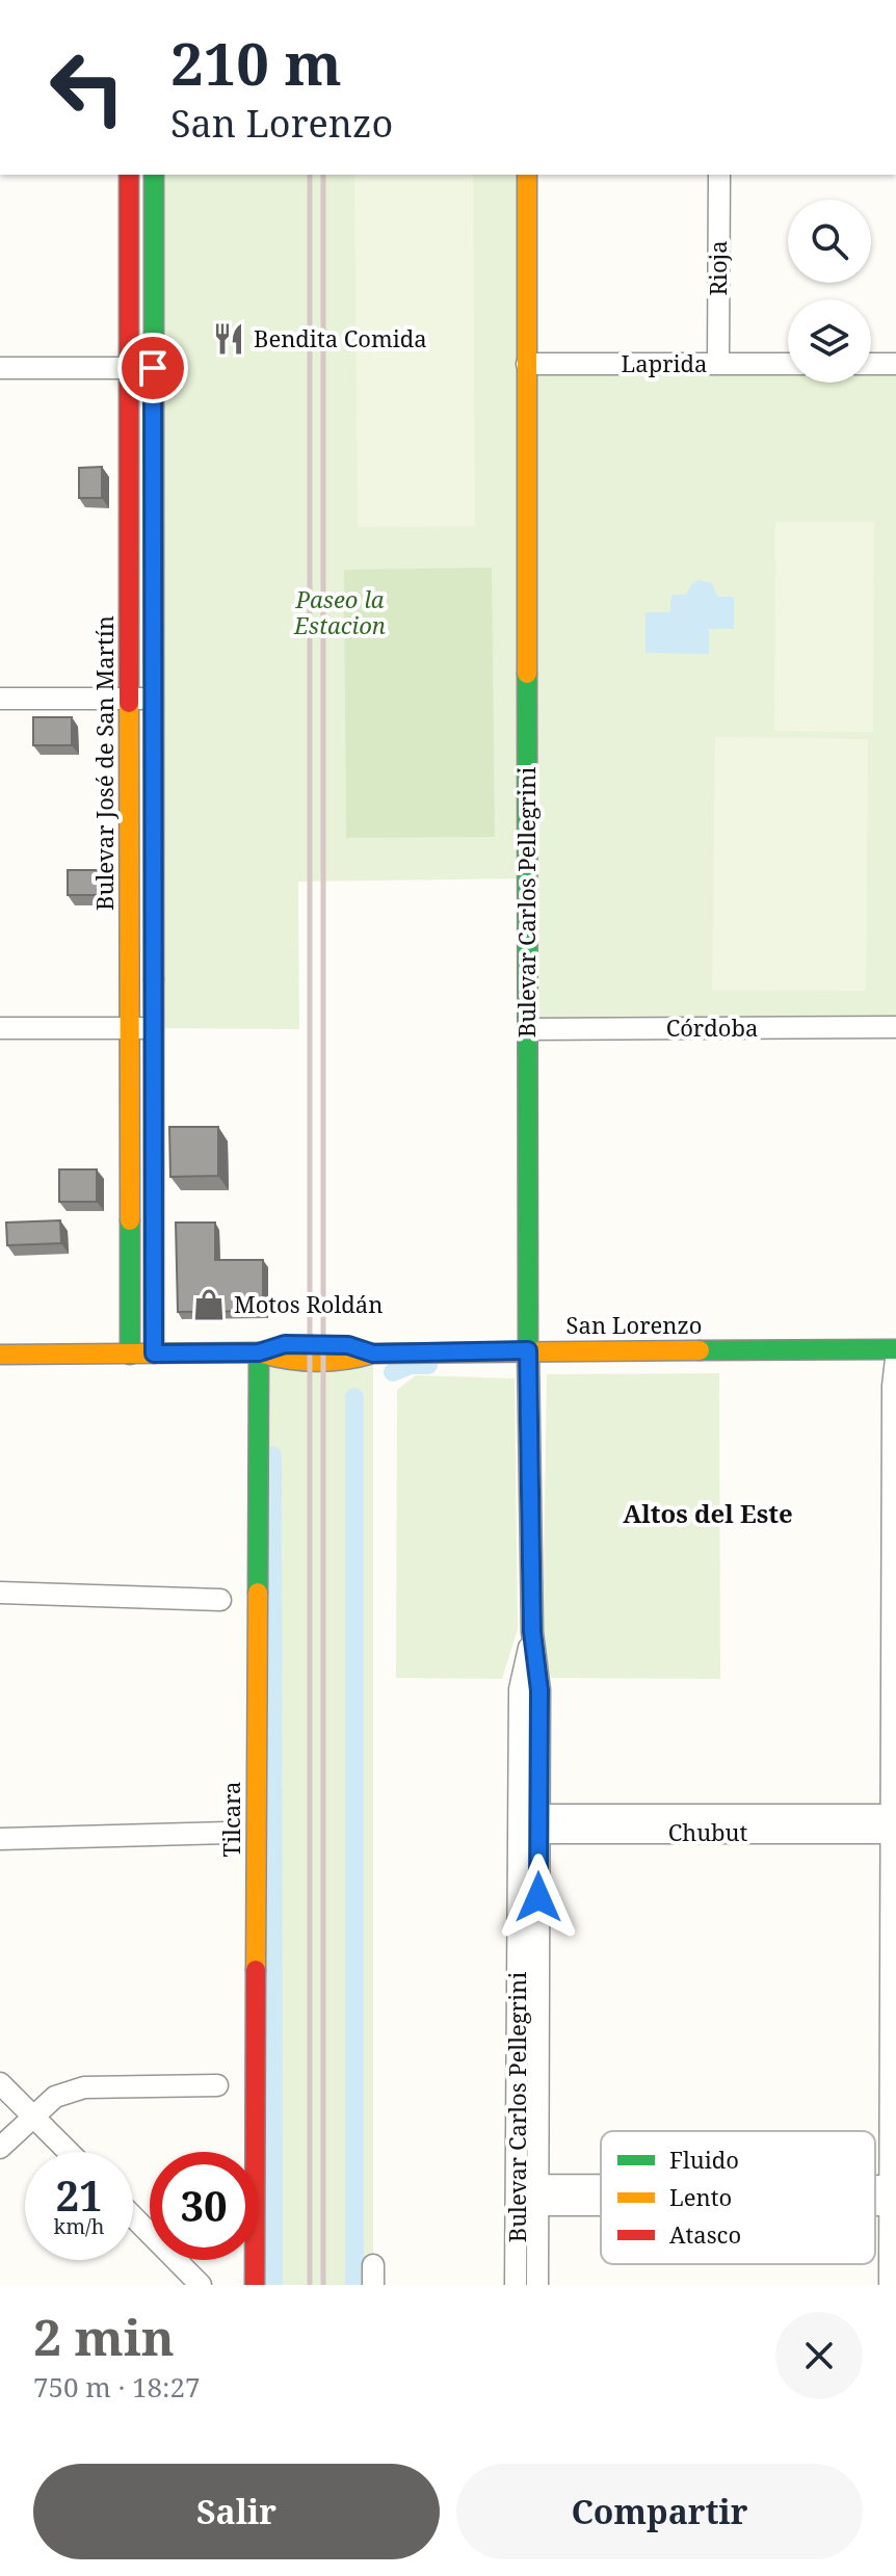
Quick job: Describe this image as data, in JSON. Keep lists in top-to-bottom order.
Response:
{
  "streets": {
    "main road": [
      "Bulevar José de San Martín",
      "Bulevar Carlos Pellegrini",
      "San Lorenzo",
      "Tilcara"
    ],
    "street": [
      "Rioja",
      "Laprida",
      "Córdoba",
      "Chubut"
    ]
  },
  "crossings": [
    ["Rioja", "Laprida"],
    ["Laprida", "Bulevar Carlos Pellegrini"],
    ["Bulevar José de San Martín", "San Lorenzo"],
    ["Bulevar Carlos Pellegrini", "Córdoba"],
    ["Bulevar Carlos Pellegrini", "San Lorenzo"],
    ["Bulevar Carlos Pellegrini", "Chubut"],
    ["San Lorenzo", "Tilcara"]
  ],
  "districts": ["Altos del Este"],
  "parks": ["Paseo la Estacion"],
  "places": {
    "restaurant": ["Bendita Comida"],
    "shop": ["Motos Roldán"]
  },
  "legend": ["Fluido", "Lento", "Atasco"],
  "page": {
    "turn": ["210 m", "San Lorenzo"],
    "speed": "21 km/h",
    "limit": "30",
    "heading": ["2 min", "750 m · 18:27"],
    "buttons": ["Salir", "Compartir"]
  }
}
